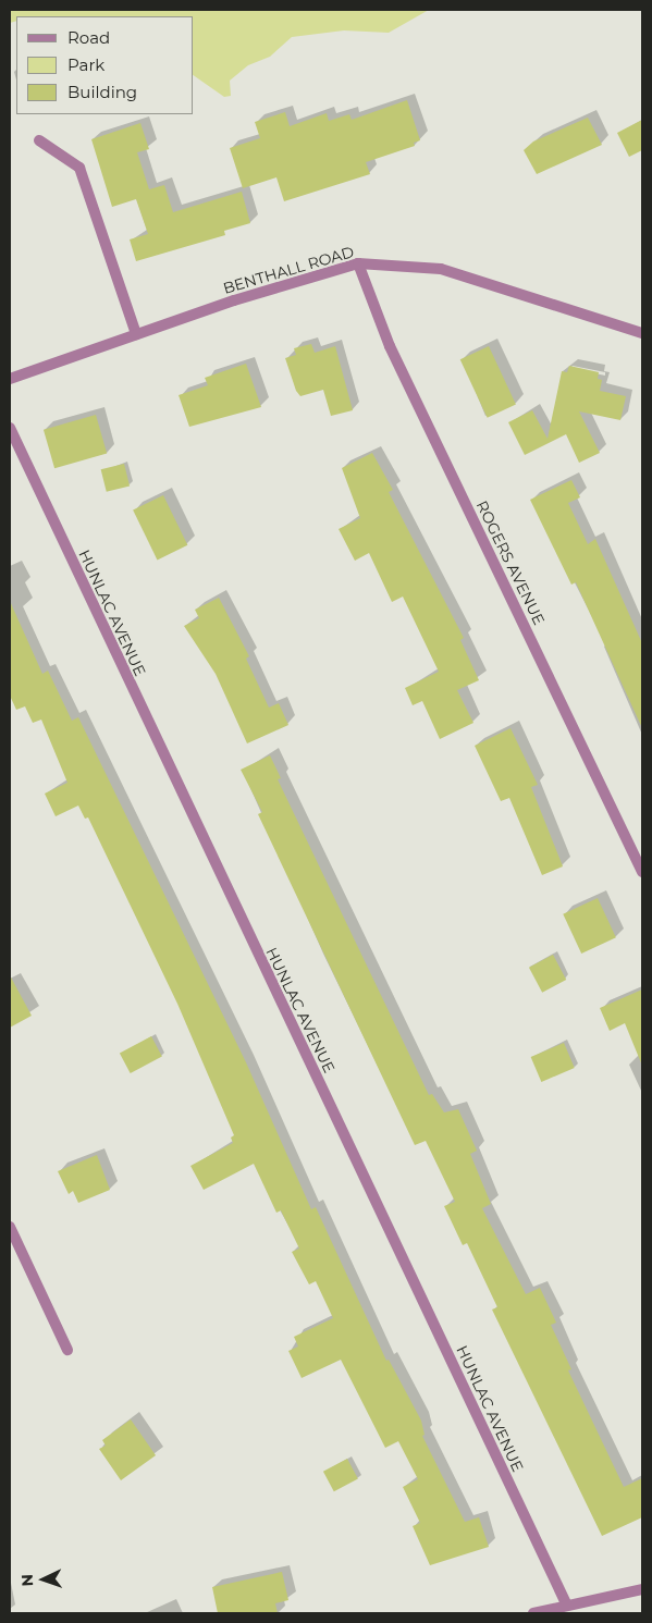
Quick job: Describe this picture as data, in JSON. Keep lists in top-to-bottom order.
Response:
{
  "streets": {
    "street": ["BENTHALL ROAD", "ROGERS AVENUE", "HUNLAC AVENUE"]
  },
  "crossings": [
    ["BENTHALL ROAD", "ROGERS AVENUE"]
  ],
  "legend": ["Road", "Park", "Building"],
  "north": "left"
}
